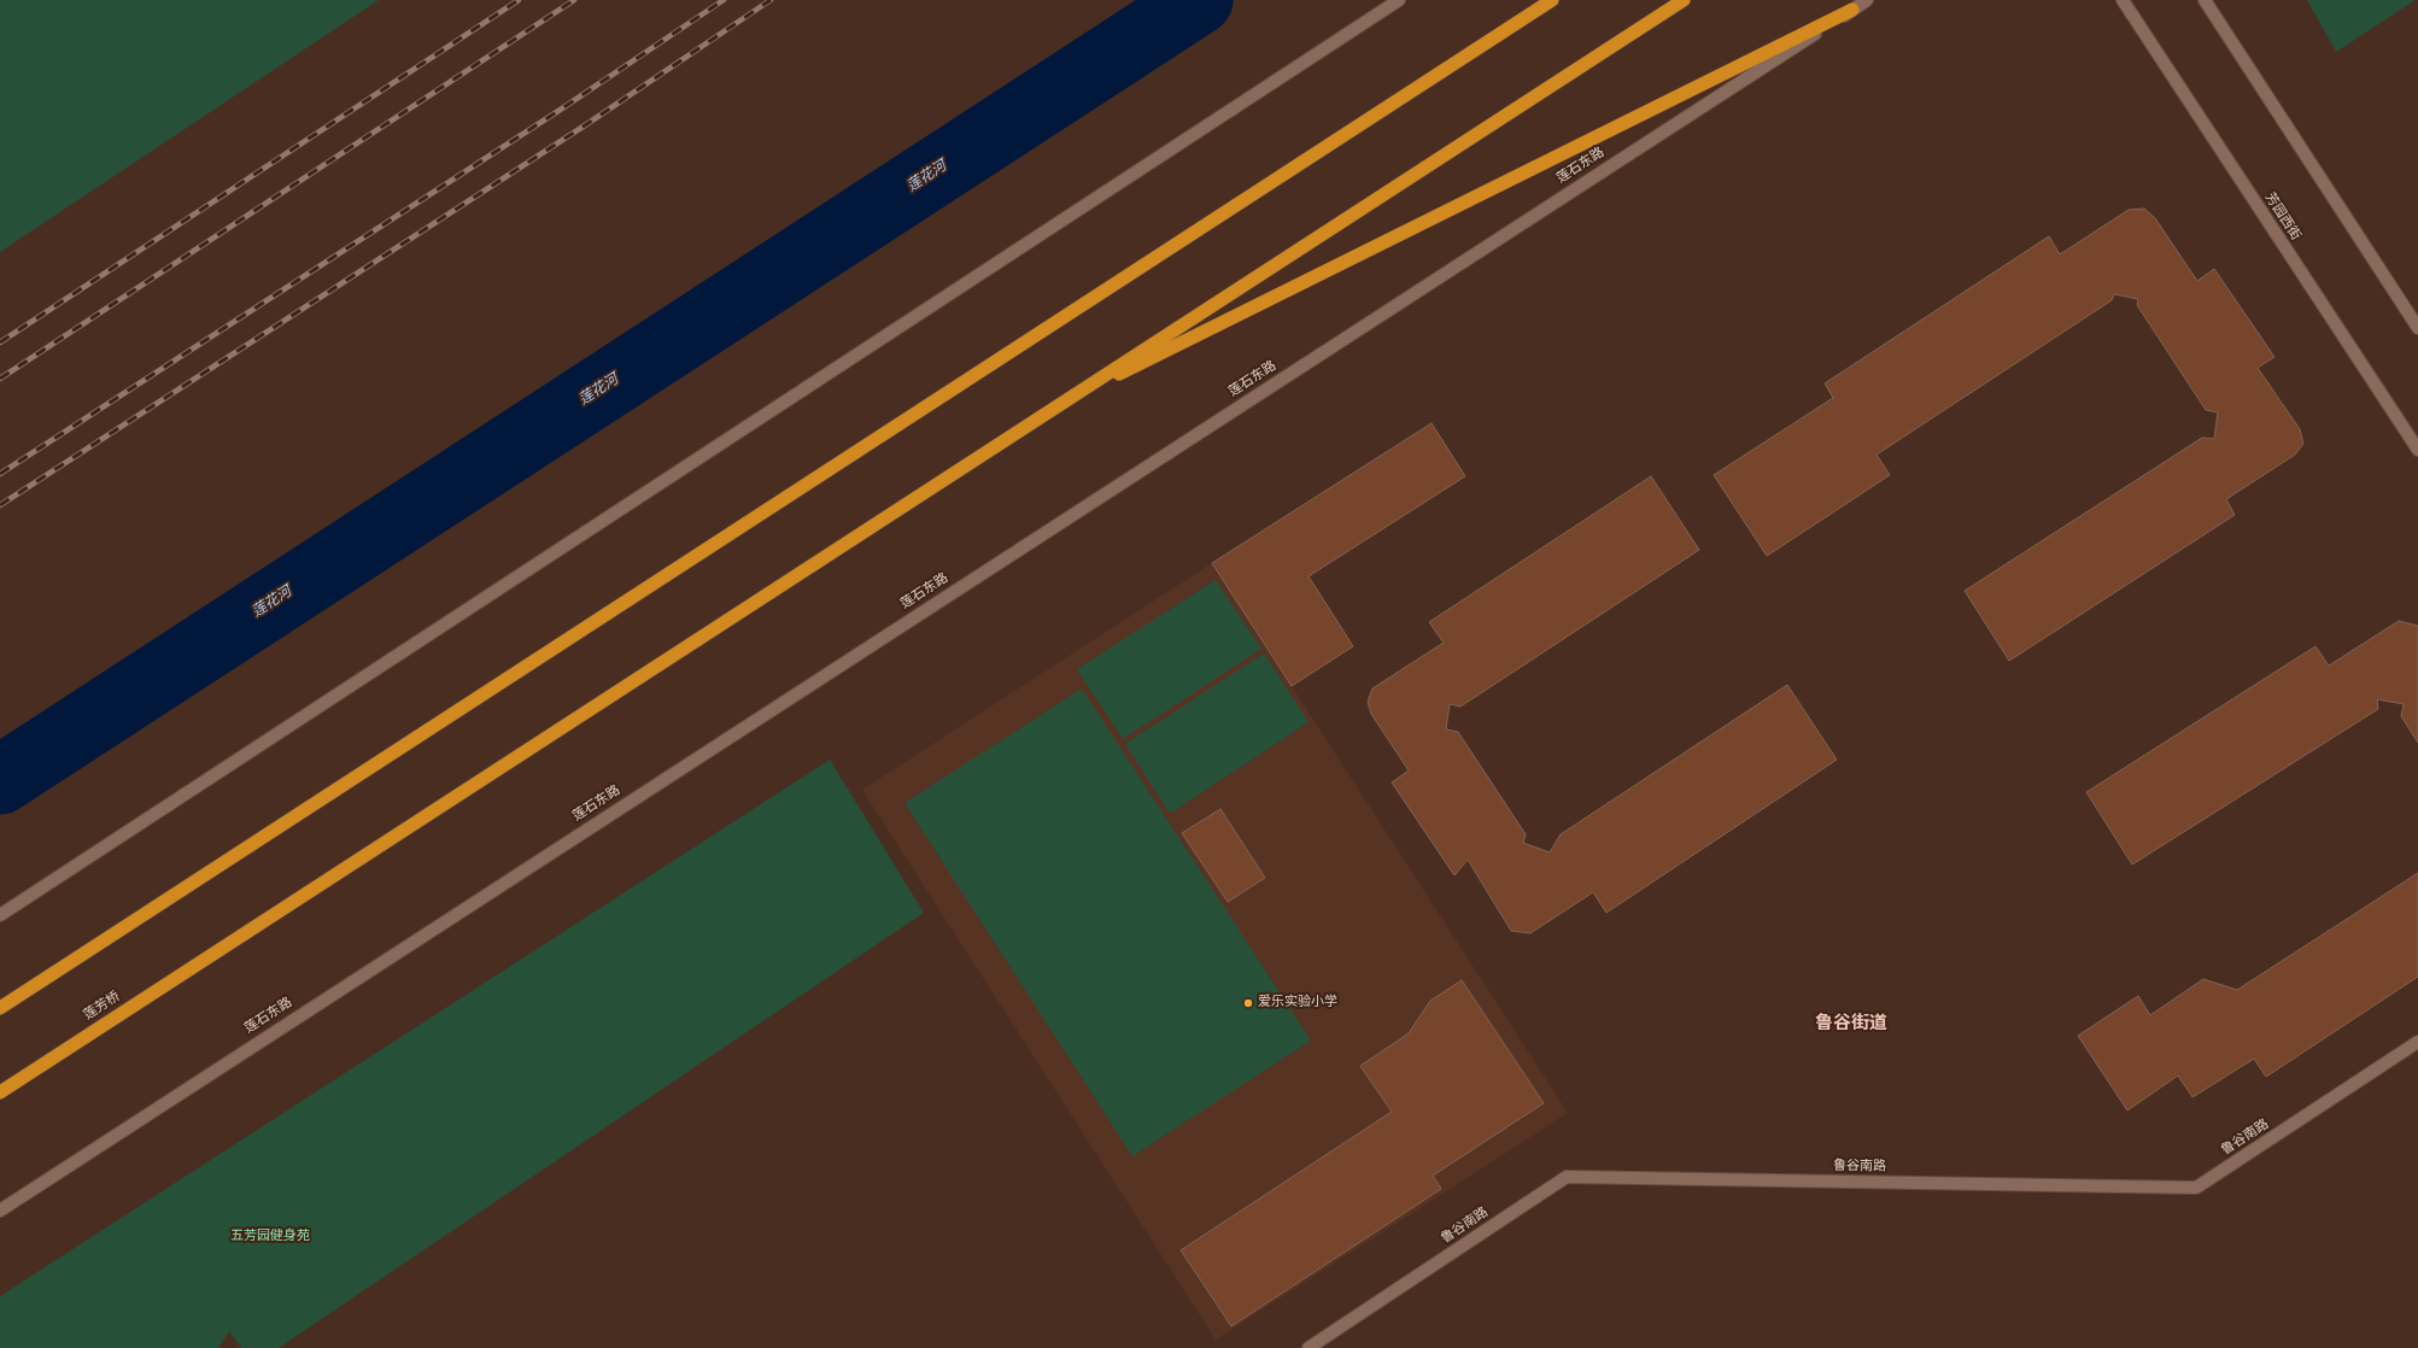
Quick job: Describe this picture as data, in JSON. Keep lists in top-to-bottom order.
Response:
{
  "streets": {
    "highway": ["莲芳桥"],
    "street": ["莲石东路", "芳园西街", "鲁谷南路"]
  },
  "districts": ["鲁谷街道"],
  "water": ["莲花河"],
  "parks": ["五芳园健身苑"],
  "places": ["爱乐实验小学"]
}
